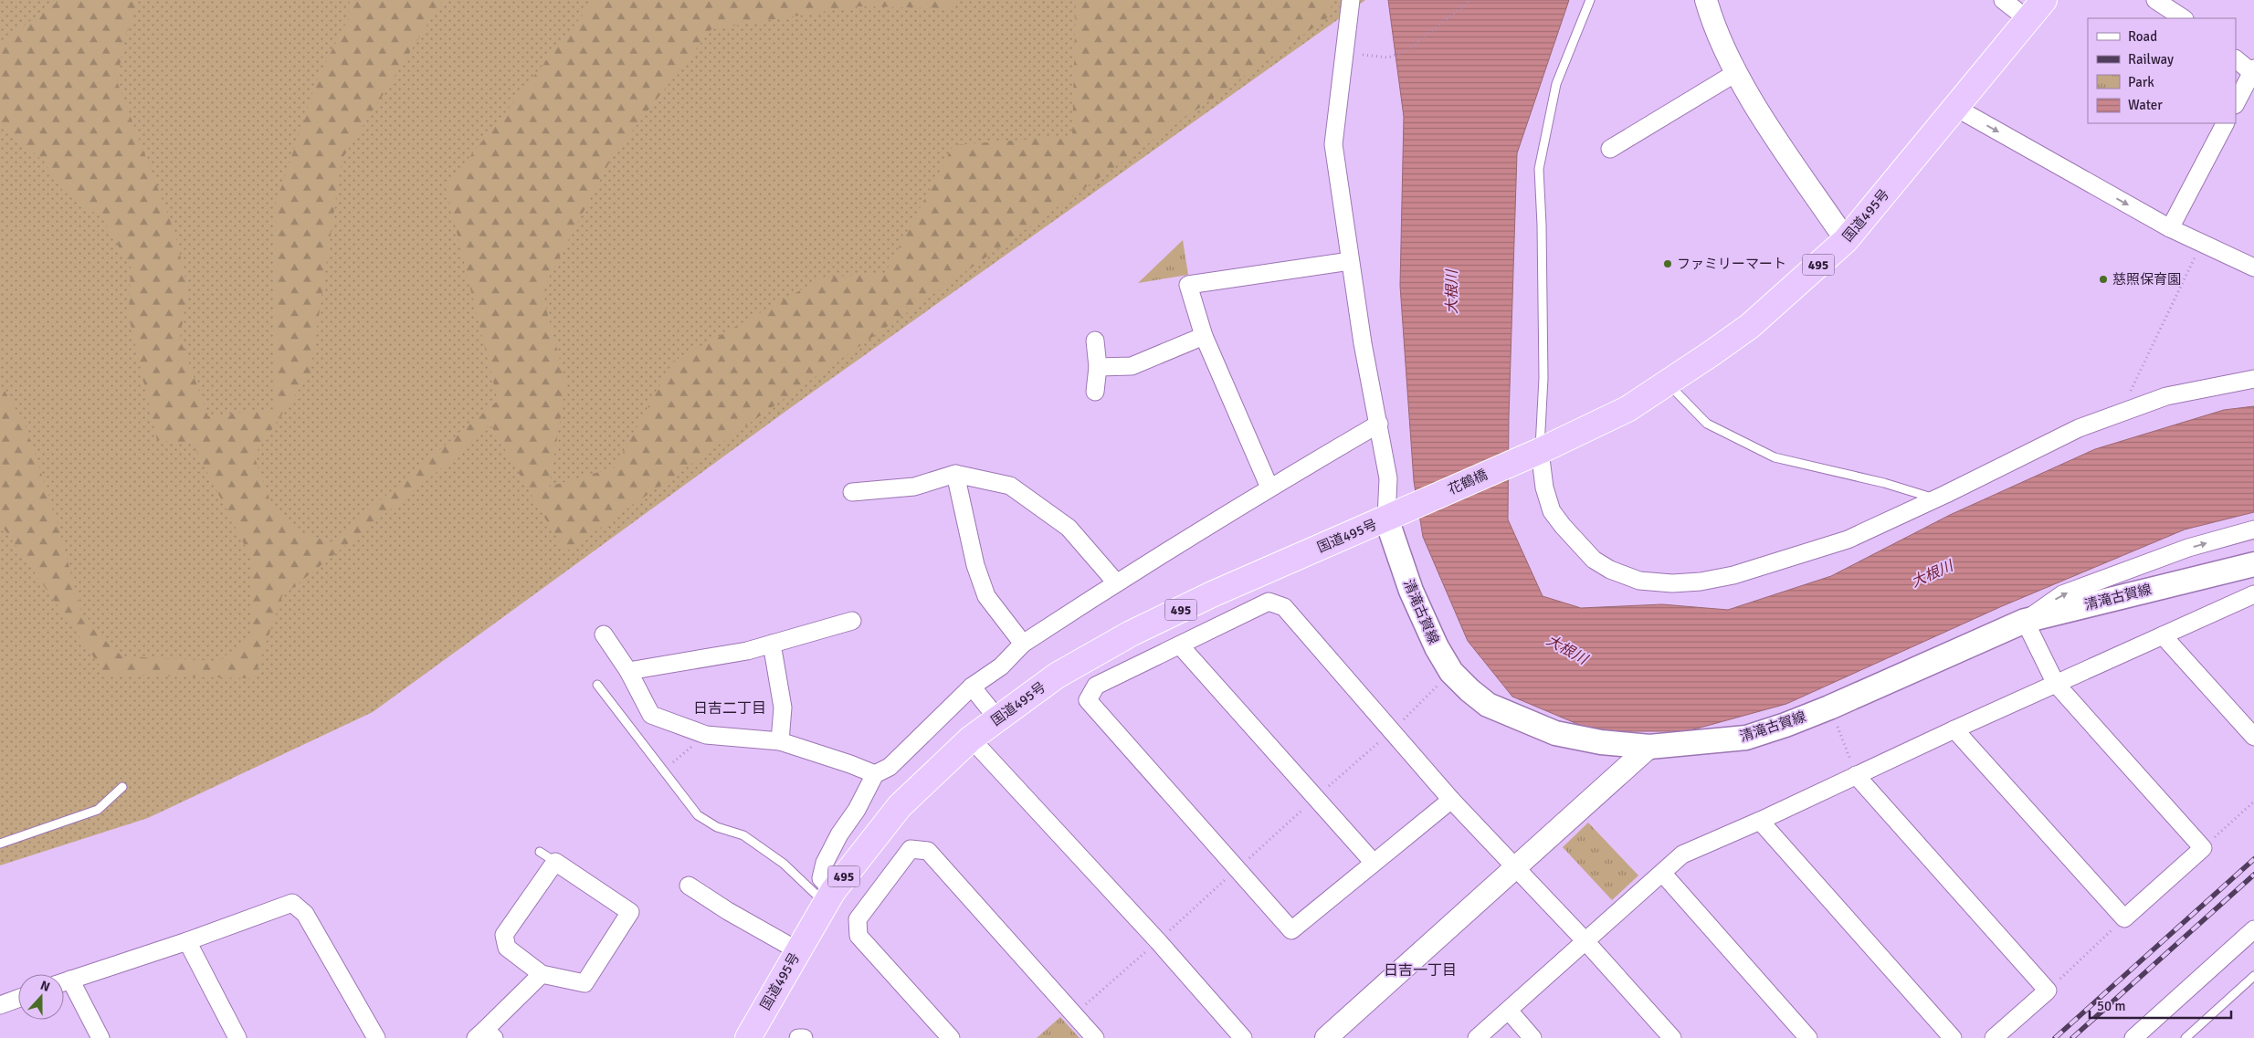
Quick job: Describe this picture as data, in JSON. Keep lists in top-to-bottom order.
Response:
{
  "streets": {
    "highway": ["国道495号", "495", "花鶴橋"],
    "main road": ["清滝古賀線"]
  },
  "crossings": [
    ["国道495号", "花鶴橋"],
    ["国道495号", "清滝古賀線"],
    ["花鶴橋", "清滝古賀線"]
  ],
  "districts": ["日吉二丁目", "日吉一丁目"],
  "water": ["大根川"],
  "places": ["ファミリーマート", "慈照保育園"],
  "legend": [
    "Road",
    "Railway",
    "Park",
    "Water"
  ],
  "scale_bar": "50 m",
  "north": "top"
}
